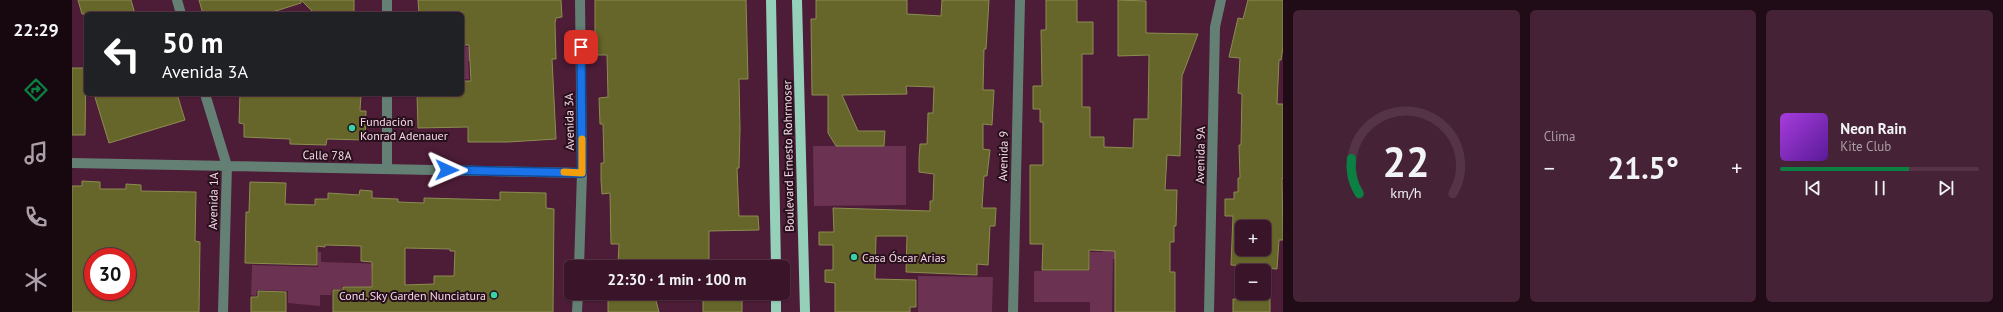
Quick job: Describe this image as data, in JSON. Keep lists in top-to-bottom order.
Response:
{
  "streets": {
    "main road": ["Boulevard Ernesto Rohrmoser"],
    "street": [
      "Avenida 3A",
      "Calle 78A",
      "Avenida 9A",
      "Avenida 9",
      "Avenida 1A"
    ]
  },
  "crossings": [
    ["Avenida 3A", "Calle 78A"],
    ["Calle 78A", "Avenida 1A"]
  ],
  "places": ["Fundación Konrad Adenauer", "Casa Óscar Arias", "Cond. Sky Garden Nunciatura"],
  "page": {
    "tabs": "22:29",
    "tile": "Clima",
    "turn": ["50 m", "Avenida 3A"],
    "song": ["Neon Rain", "Kite Club"],
    "heat": ["−", "21.5°", "+"],
    "map_buttons": ["+", "−"],
    "limit": "30",
    "trip": "22:30 · 1 min · 100 m",
    "gauge": ["22", "km/h"]
  }
}
